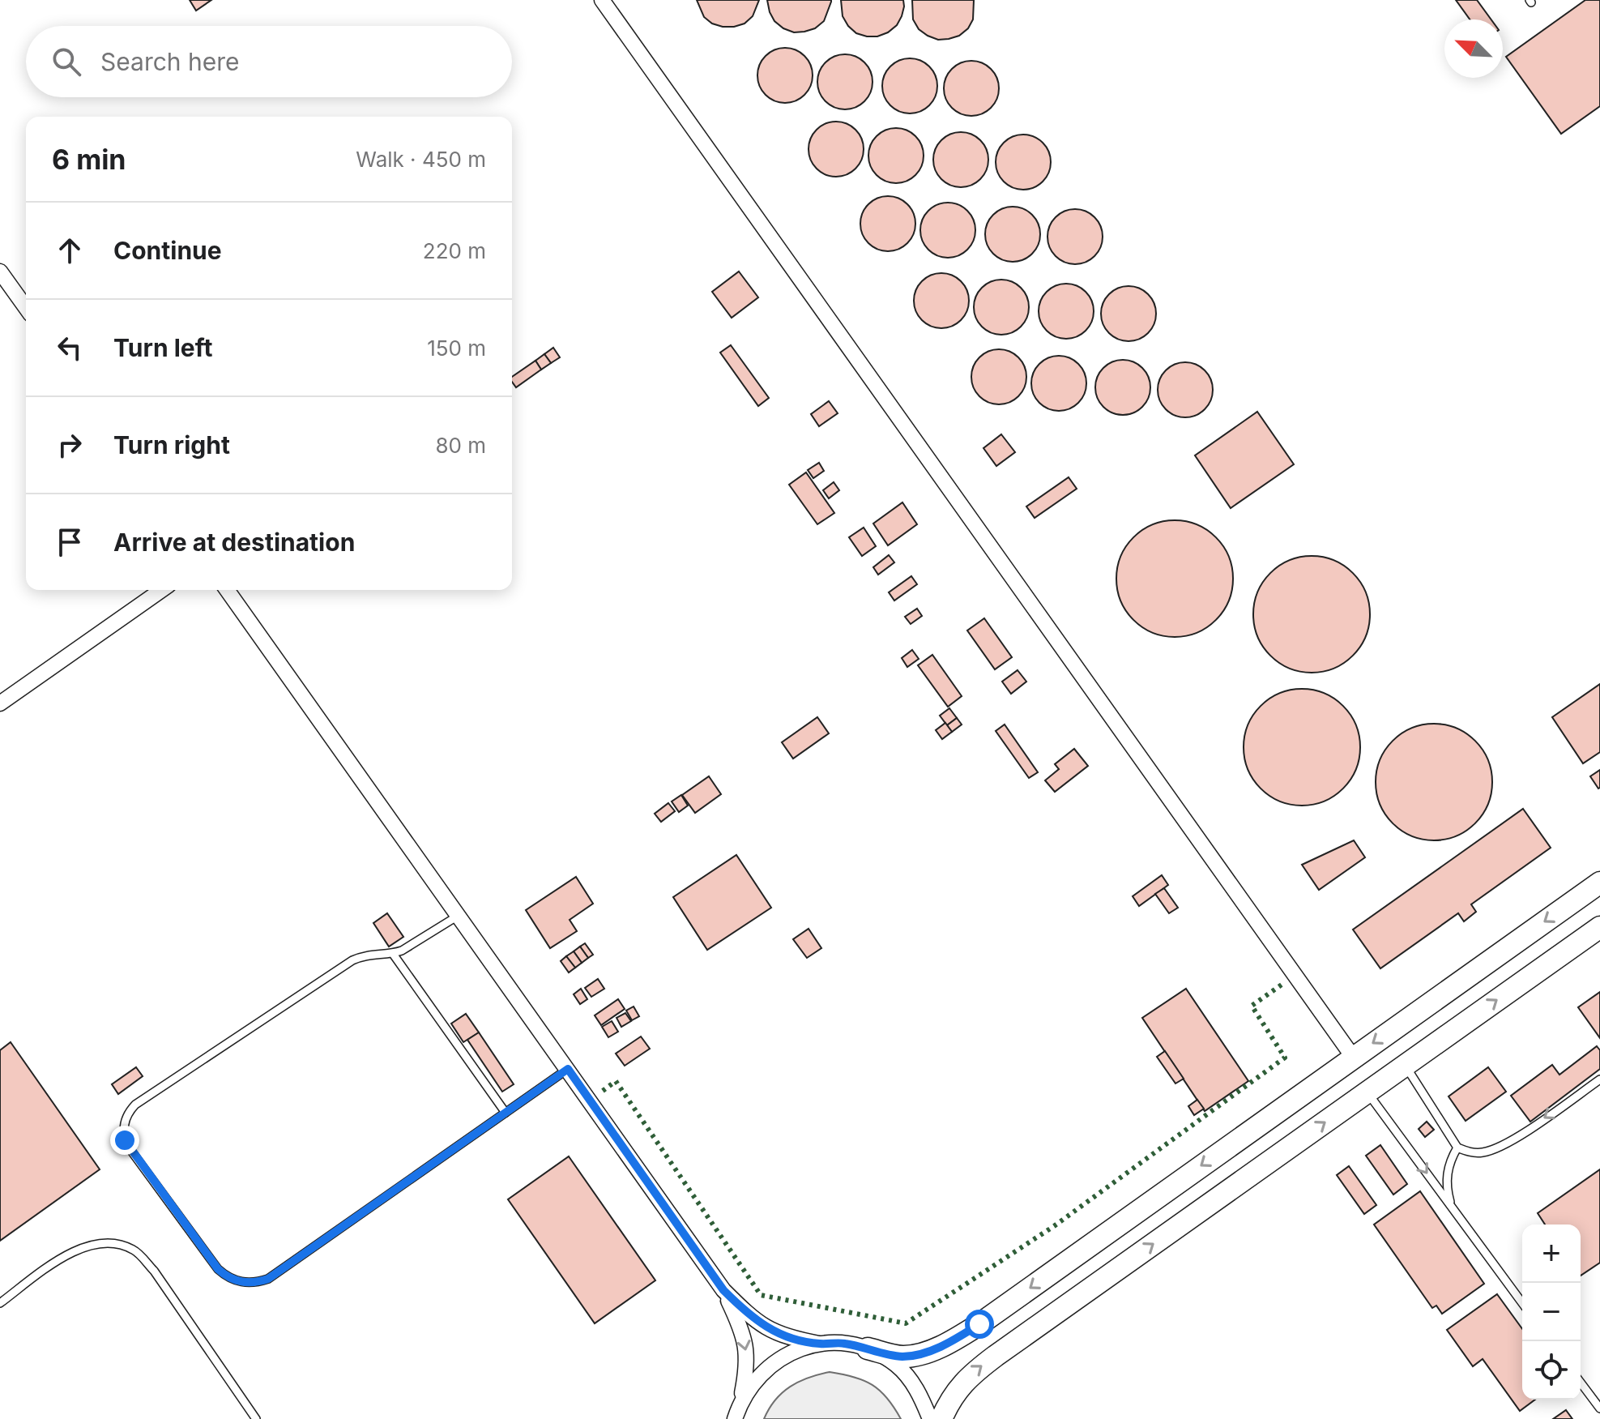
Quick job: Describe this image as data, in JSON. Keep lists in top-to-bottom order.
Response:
{
  "north": "top left",
  "page": {
    "search": "Search here",
    "heading": ["6 min", "Walk · 450 m"],
    "list": [
      ["Continue", "220 m"],
      ["Turn left", "150 m"],
      ["Turn right", "80 m"],
      "Arrive at destination"
    ],
    "map_buttons": ["+", "−"]
  }
}
